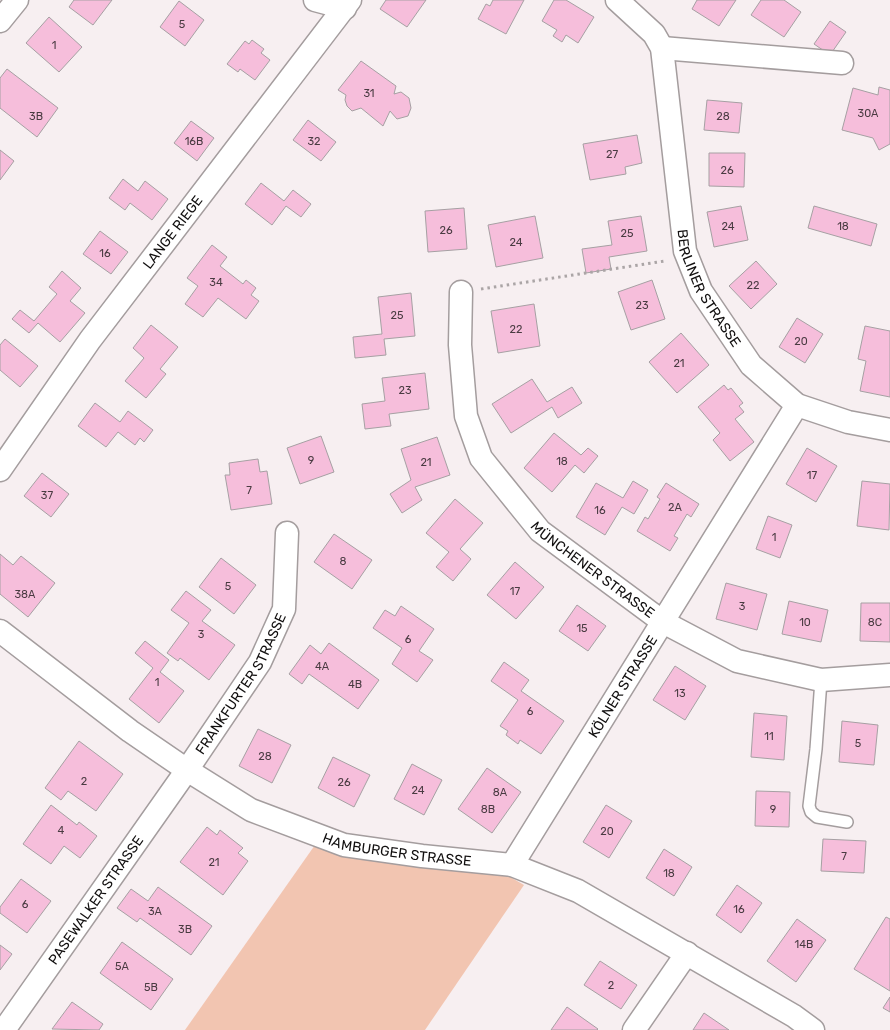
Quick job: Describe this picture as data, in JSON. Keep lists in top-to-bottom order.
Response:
{
  "streets": {
    "street": [
      "LANGE RIEGE",
      "BERLINER STRASSE",
      "MÜNCHENER STRASSE",
      "FRANKFURTER STRASSE",
      "KÖLNER STRASSE",
      "HAMBURGER STRASSE",
      "PASEWALKER STRASSE"
    ]
  },
  "crossings": [
    ["BERLINER STRASSE", "KÖLNER STRASSE"],
    ["MÜNCHENER STRASSE", "KÖLNER STRASSE"],
    ["FRANKFURTER STRASSE", "HAMBURGER STRASSE"],
    ["FRANKFURTER STRASSE", "PASEWALKER STRASSE"],
    ["KÖLNER STRASSE", "HAMBURGER STRASSE"],
    ["HAMBURGER STRASSE", "PASEWALKER STRASSE"]
  ],
  "house_numbers": [
    "5",
    "1",
    "31",
    "30A",
    "3B",
    "28",
    "16B",
    "32",
    "27",
    "26",
    "24",
    "18",
    "26",
    "25",
    "24",
    "16",
    "34",
    "22",
    "23",
    "25",
    "22",
    "20",
    "21",
    "23",
    "9",
    "18",
    "21",
    "17",
    "7",
    "37",
    "2A",
    "16",
    "1",
    "8",
    "5",
    "17",
    "38A",
    "3",
    "10",
    "8C",
    "15",
    "3",
    "6",
    "4A",
    "1",
    "4B",
    "13",
    "6",
    "11",
    "5",
    "28",
    "2",
    "26",
    "24",
    "8A",
    "8B",
    "9",
    "4",
    "20",
    "7",
    "21",
    "18",
    "6",
    "16",
    "3A",
    "3B",
    "14B",
    "5A",
    "2",
    "5B"
  ]
}
